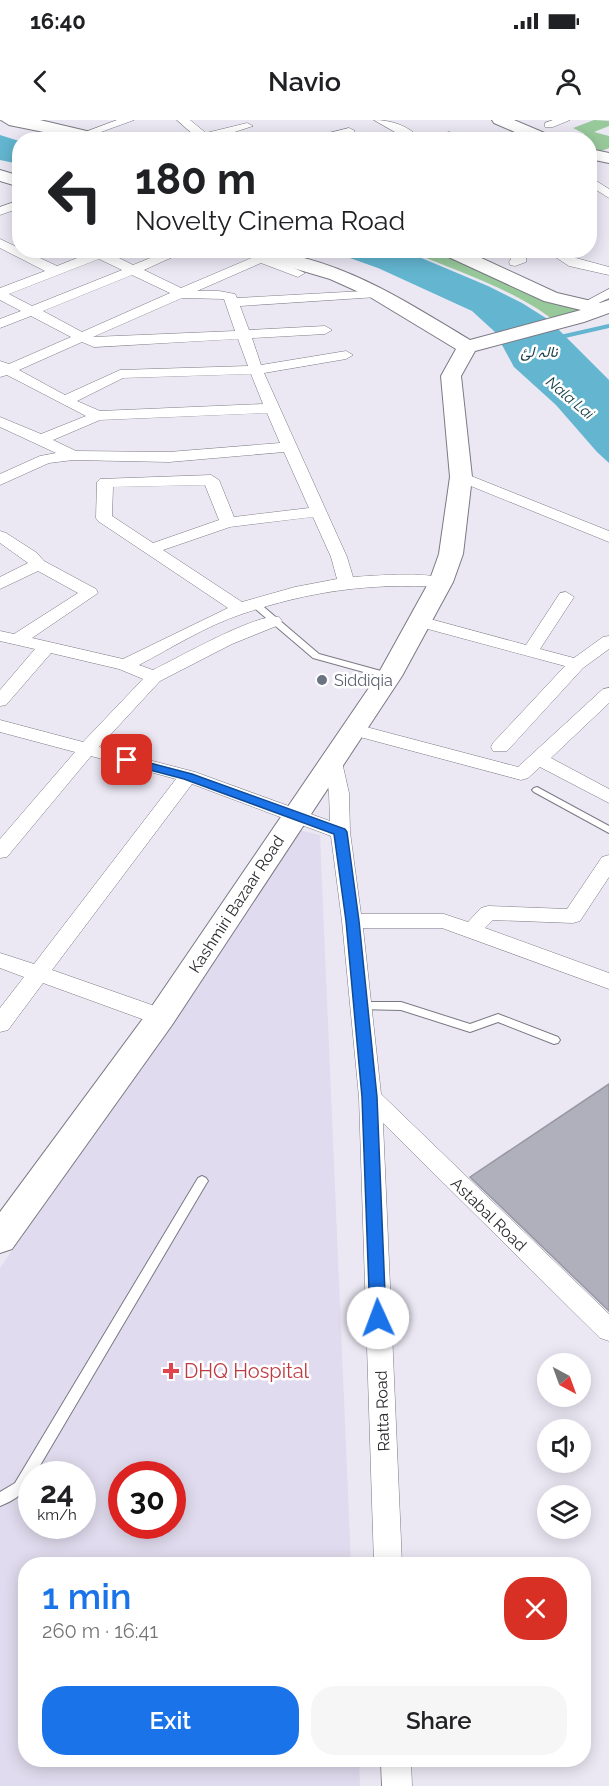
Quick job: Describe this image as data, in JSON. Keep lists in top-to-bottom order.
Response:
{
  "streets": {
    "street": ["Kashmiri Bazaar Road", "Astabal Road", "Ratta Road"]
  },
  "crossings": [
    ["Kashmiri Bazaar Road", "Ratta Road"],
    ["Astabal Road", "Ratta Road"]
  ],
  "water": ["نالہ لئ", "Nala Lai"],
  "places": {
    "other": ["Siddiqia"],
    "health": ["DHQ Hospital"]
  },
  "north": "bottom right",
  "page": {
    "status": "16:40",
    "header": "Navio",
    "turn": ["180 m", "Novelty Cinema Road"],
    "speed": "24 km/h",
    "limit": "30",
    "heading": ["1 min", "260 m · 16:41"],
    "buttons": ["Exit", "Share"]
  }
}
